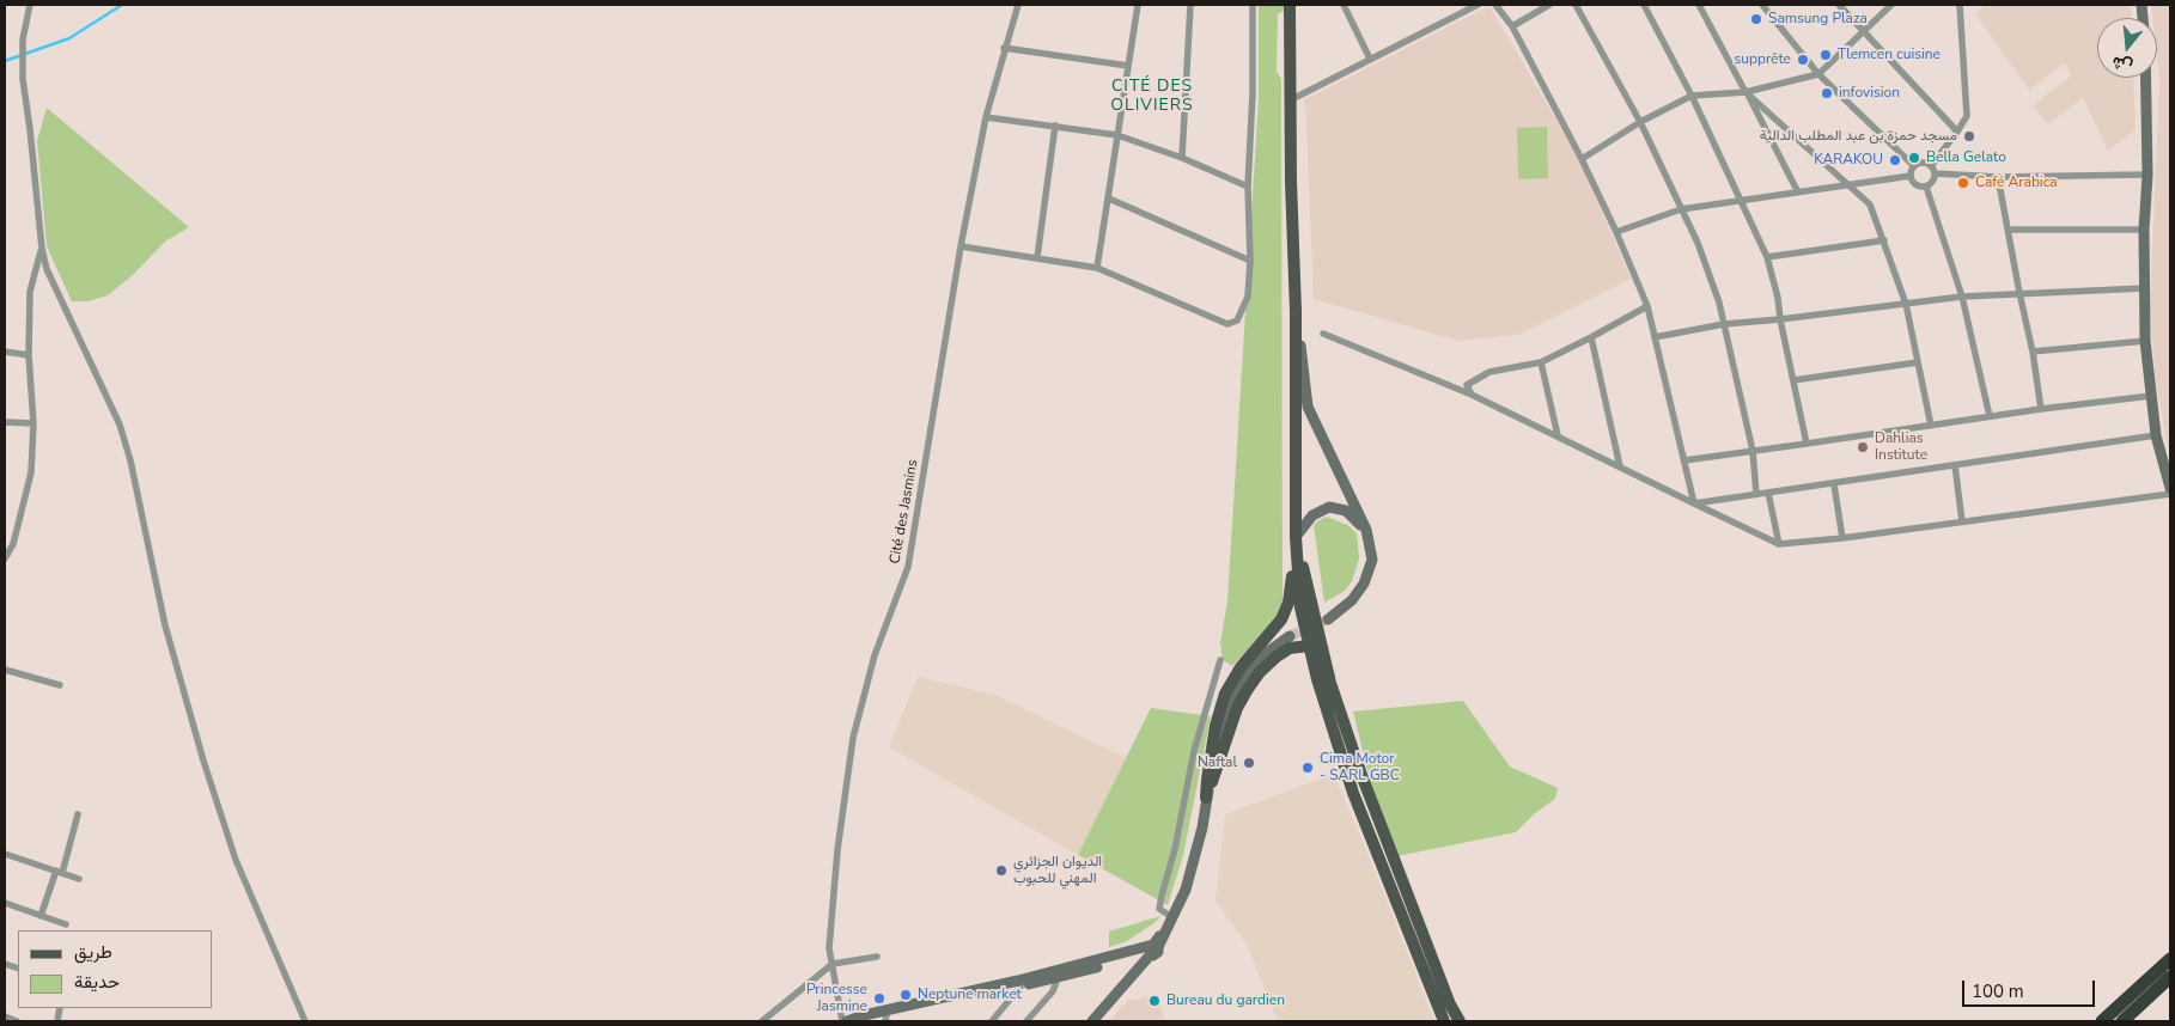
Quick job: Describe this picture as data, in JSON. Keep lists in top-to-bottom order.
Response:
{
  "streets": {
    "street": ["Cité des Jasmins"]
  },
  "districts": ["CITÉ DES OLIVIERS"],
  "places": [
    "Samsung Plaza",
    "Tlemcen cuisine",
    "supprête",
    "infovision",
    "مسجد حمزة بن عبد المطلب الدالية",
    "Bella Gelato",
    "KARAKOU",
    "Café Arabica",
    "Dahlias Institute",
    "Naftal",
    "Cima Motor - SARL GBC",
    "الديوان الجزائري المهني للحبوب",
    "Neptune market",
    "Princesse Jasmine",
    "Bureau du gardien"
  ],
  "legend": ["طريق", "حديقة"],
  "scale_bar": "100 m",
  "north": "bottom"
}
